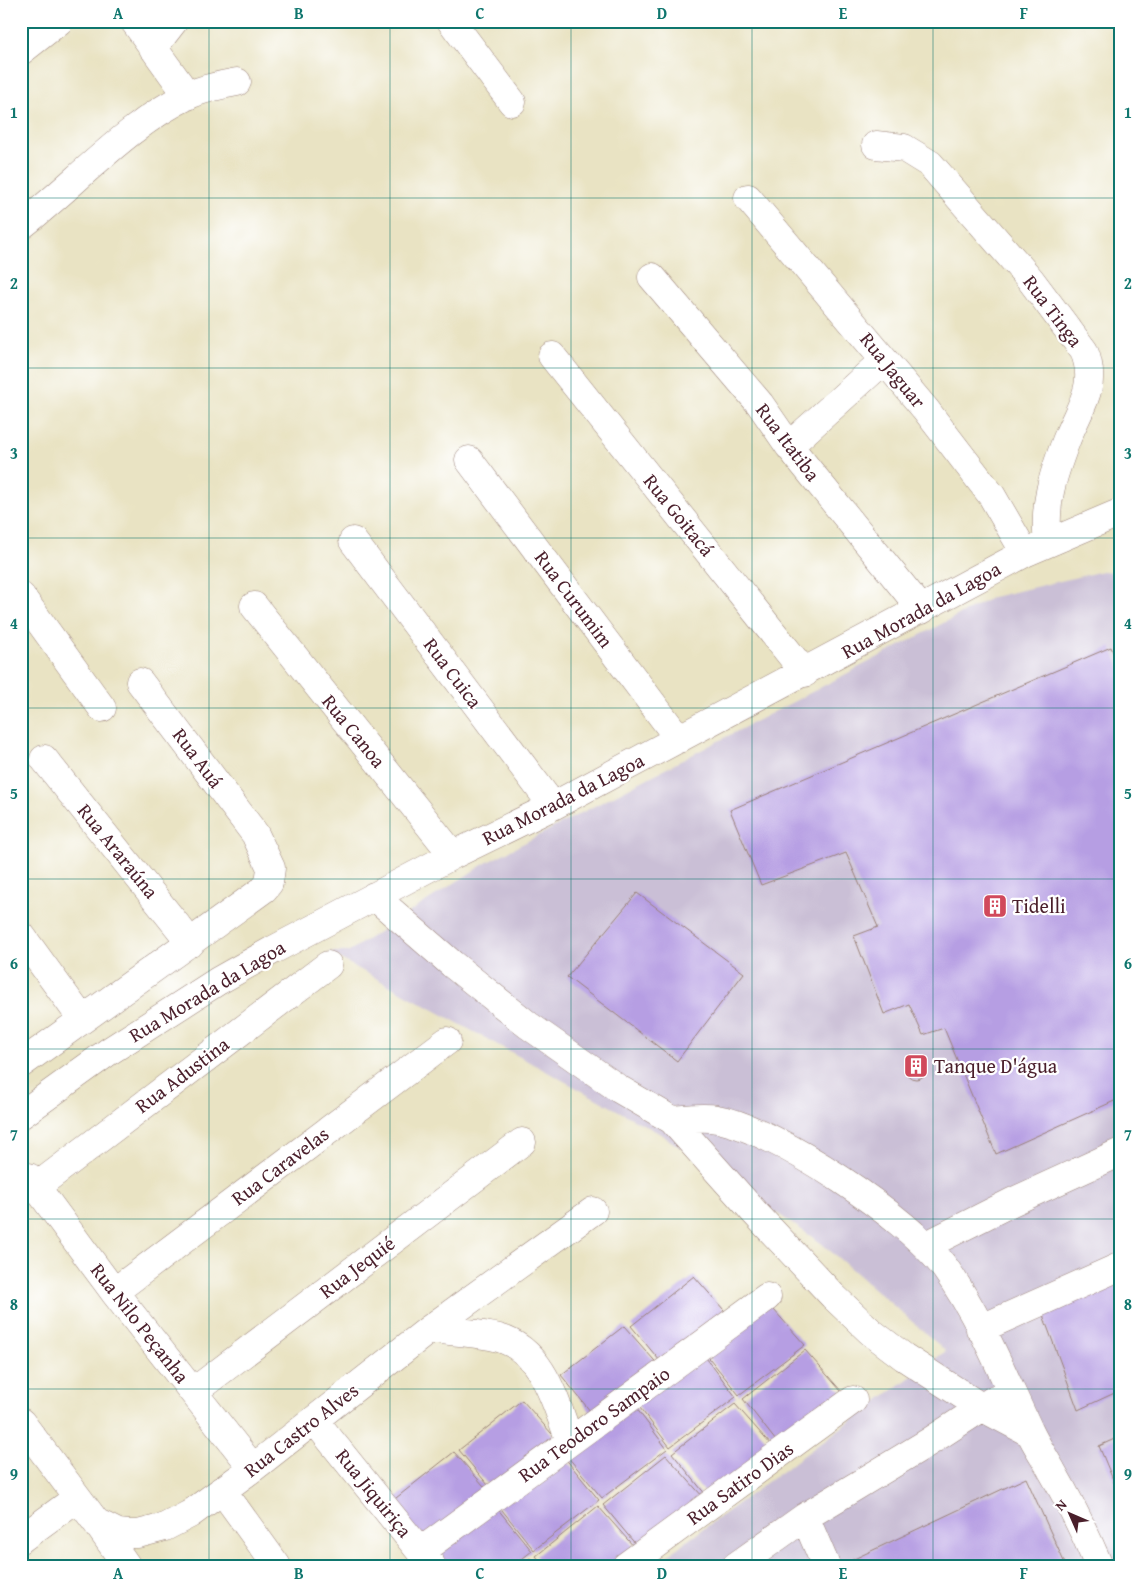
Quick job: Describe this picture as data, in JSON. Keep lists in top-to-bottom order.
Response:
{
  "streets": {
    "street": [
      "Rua Tinga",
      "Rua Jaguar",
      "Rua Itatiba",
      "Rua Goitacá",
      "Rua Curumim",
      "Rua Morada da Lagoa",
      "Rua Cuica",
      "Rua Canoa",
      "Rua Auá",
      "Rua Araraúna",
      "Rua Adustina",
      "Rua Caravelas",
      "Rua Jequié",
      "Rua Nilo Peçanha",
      "Rua Teodoro Sampaio",
      "Rua Castro Alves",
      "Rua Satiro Dias",
      "Rua Jiquiriça"
    ]
  },
  "crossings": [
    ["Rua Tinga", "Rua Jaguar"],
    ["Rua Tinga", "Rua Morada da Lagoa"],
    ["Rua Jaguar", "Rua Morada da Lagoa"],
    ["Rua Itatiba", "Rua Morada da Lagoa"],
    ["Rua Goitacá", "Rua Morada da Lagoa"],
    ["Rua Curumim", "Rua Morada da Lagoa"],
    ["Rua Morada da Lagoa", "Rua Cuica"],
    ["Rua Morada da Lagoa", "Rua Canoa"],
    ["Rua Auá", "Rua Araraúna"],
    ["Rua Adustina", "Rua Nilo Peçanha"],
    ["Rua Caravelas", "Rua Nilo Peçanha"],
    ["Rua Jequié", "Rua Nilo Peçanha"],
    ["Rua Nilo Peçanha", "Rua Castro Alves"],
    ["Rua Teodoro Sampaio", "Rua Jiquiriça"],
    ["Rua Castro Alves", "Rua Jiquiriça"]
  ],
  "places": {
    "building": ["Tidelli", "Tanque D'água"]
  },
  "north": "top left",
  "grid": {
    "columns": [
      "A",
      "B",
      "C",
      "D",
      "E",
      "F"
    ],
    "rows": [
      "1",
      "2",
      "3",
      "4",
      "5",
      "6",
      "7",
      "8",
      "9"
    ]
  }
}
